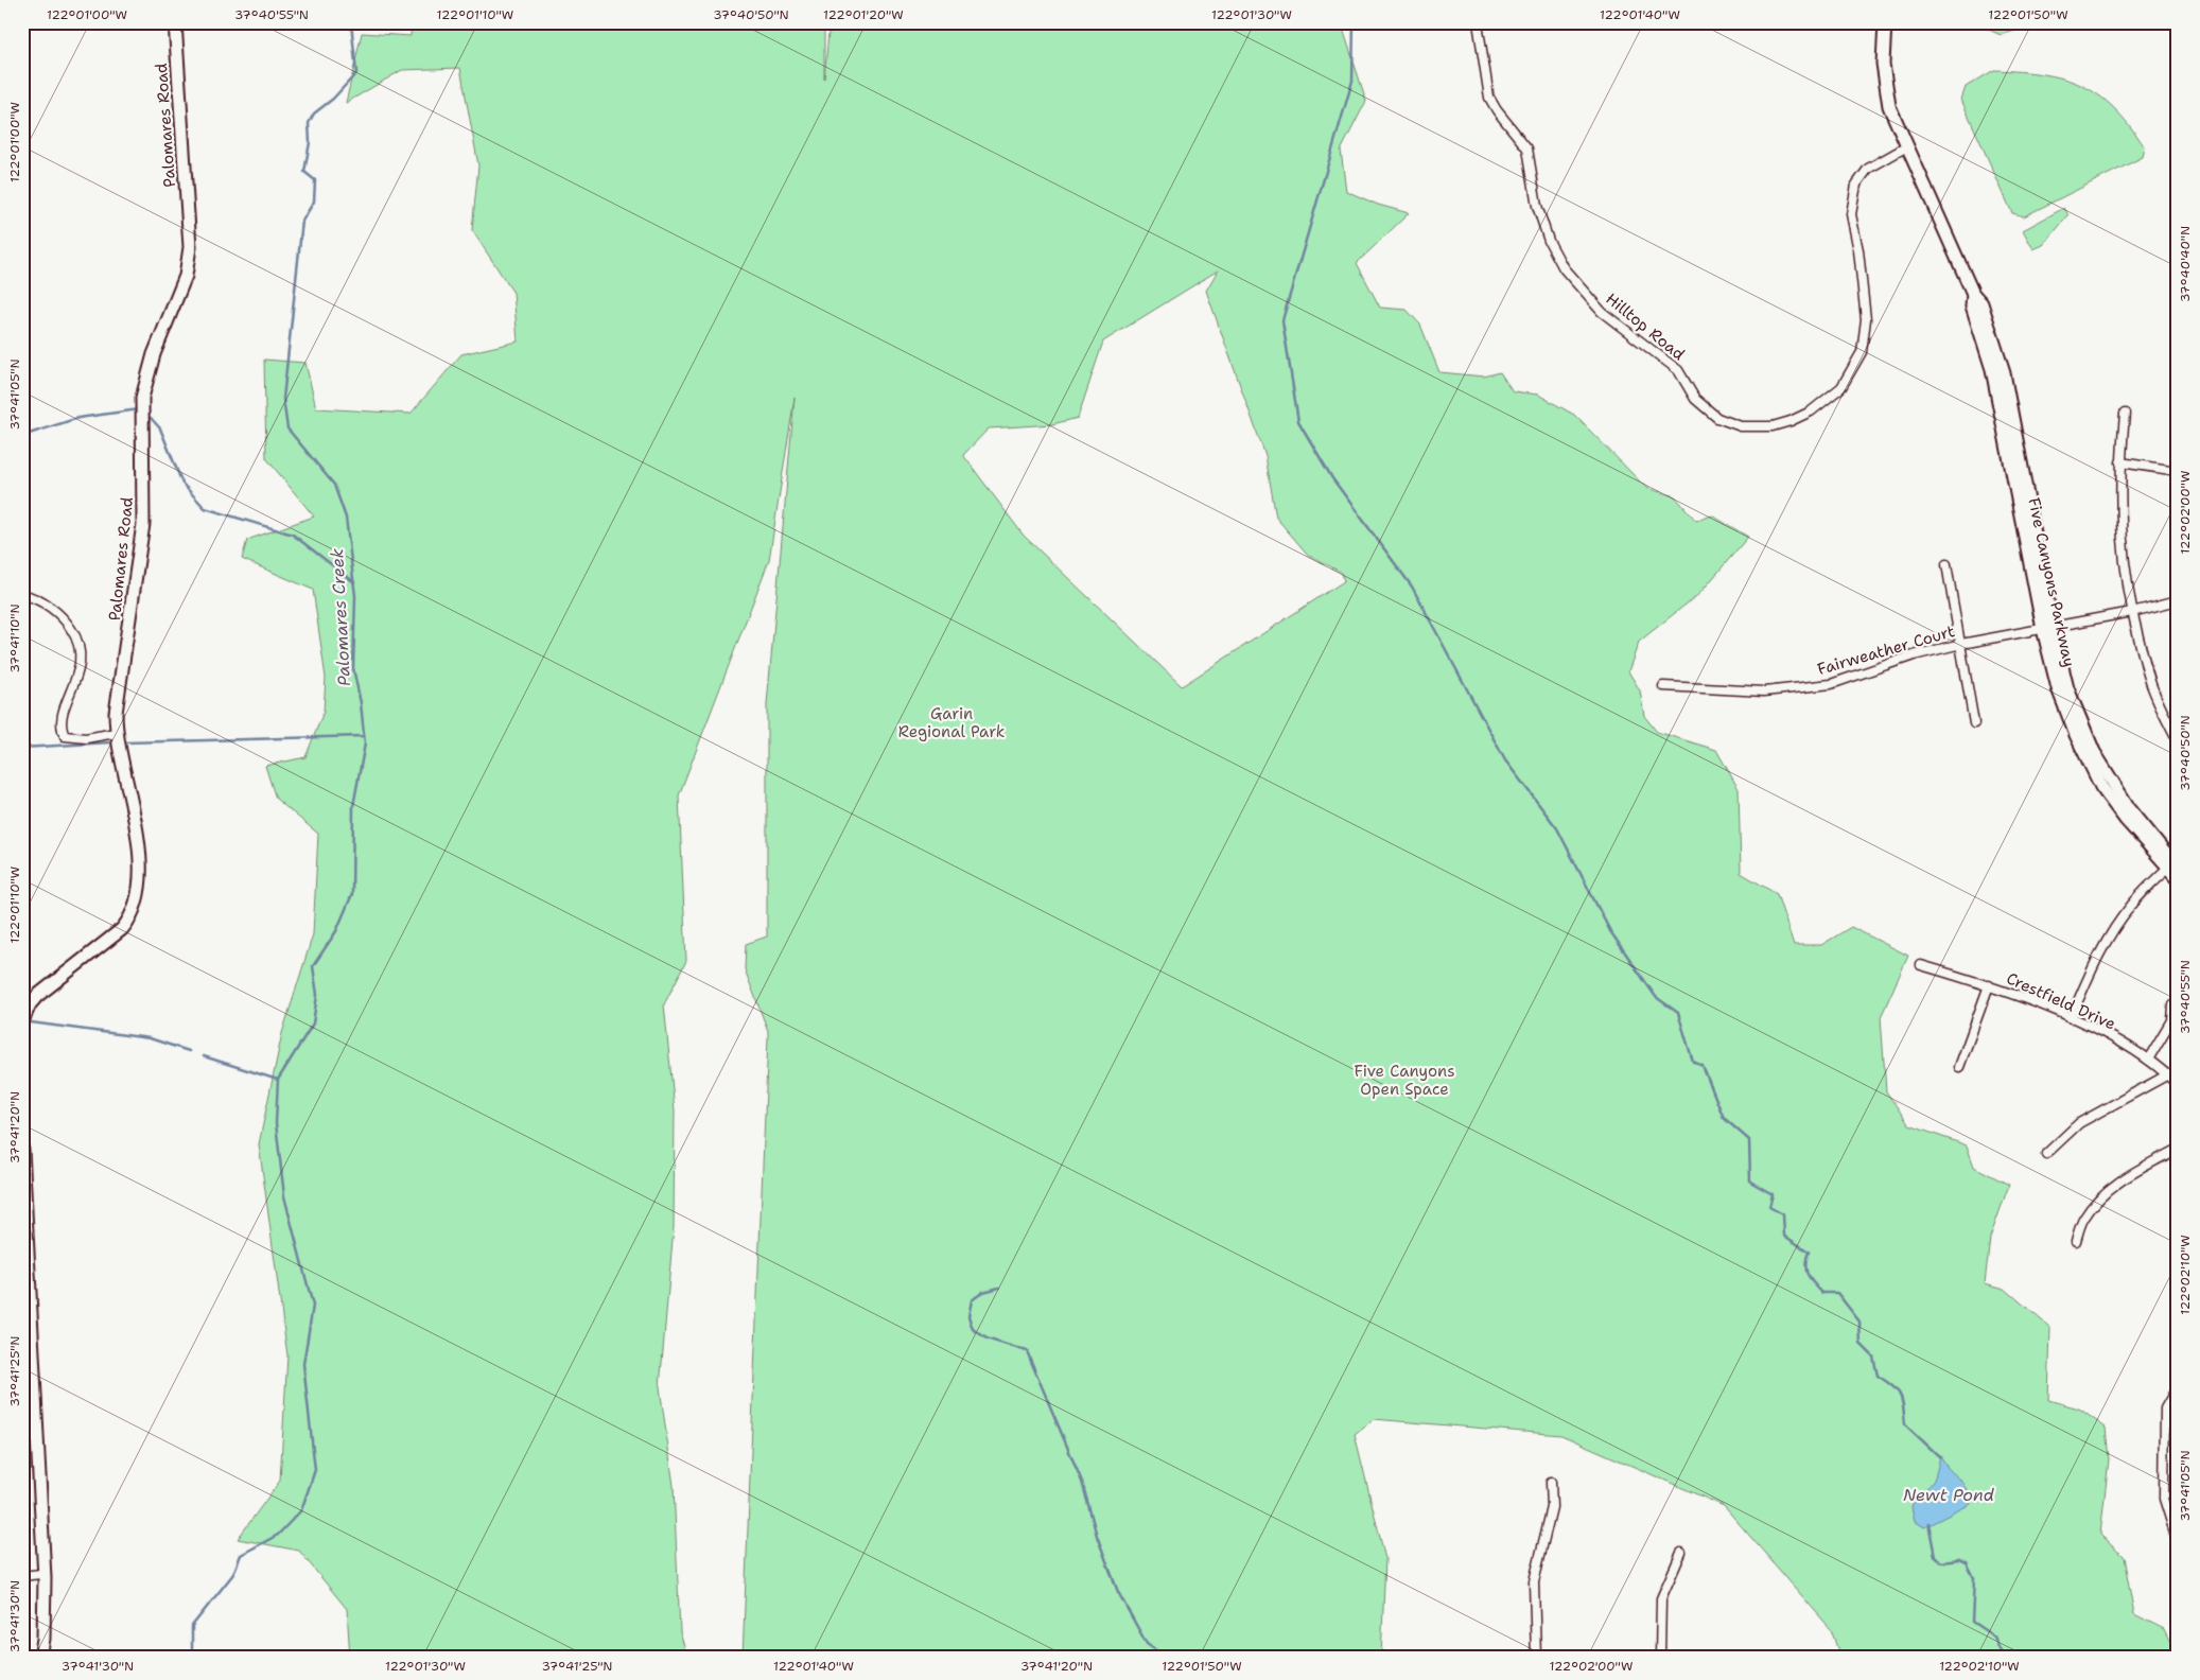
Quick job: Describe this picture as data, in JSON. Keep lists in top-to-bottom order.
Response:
{
  "streets": {
    "street": [
      "Palomares Road",
      "Hilltop Road",
      "Five Canyons Parkway",
      "Fairweather Court",
      "Crestfield Drive"
    ]
  },
  "crossings": [
    ["Hilltop Road", "Five Canyons Parkway"],
    ["Five Canyons Parkway", "Fairweather Court"]
  ],
  "water": ["Palomares Creek", "Newt Pond"],
  "parks": ["Garin Regional Park", "Five Canyons Open Space"],
  "coordinates": [
    "122°01'00\"W",
    "37°40'55\"N",
    "122°01'10\"W",
    "37°40'50\"N",
    "122°01'20\"W",
    "122°01'30\"W",
    "122°01'40\"W",
    "122°01'50\"W",
    "37°40'40\"N",
    "37°41'05\"N",
    "122°02'00\"W",
    "37°41'10\"N",
    "37°41'20\"N",
    "122°02'10\"W",
    "37°41'25\"N",
    "37°41'30\"N"
  ]
}
